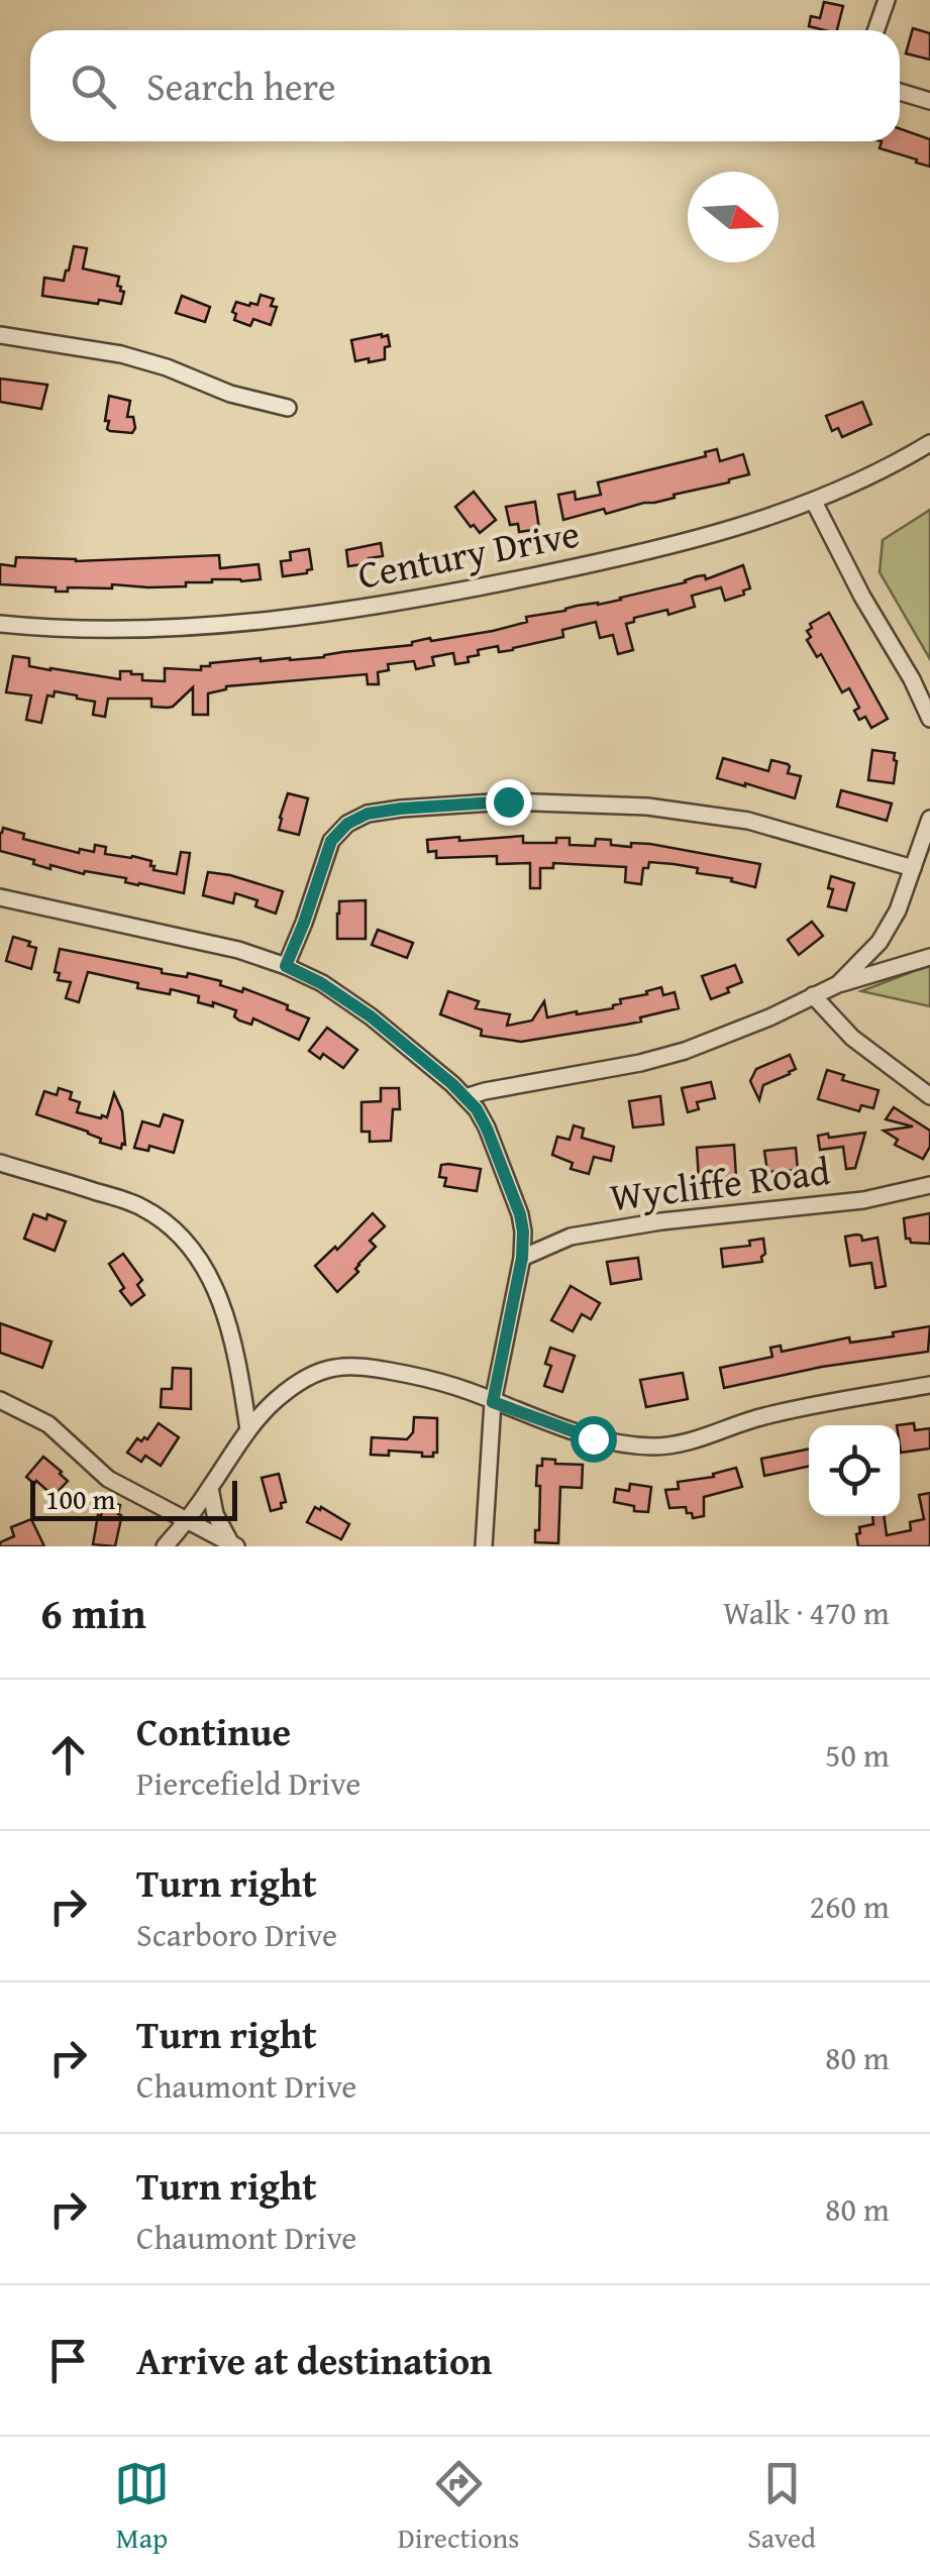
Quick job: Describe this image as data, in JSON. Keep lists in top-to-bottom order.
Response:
{
  "streets": {
    "street": ["Century Drive", "Wycliffe Road"]
  },
  "scale_bar": "100 m",
  "north": "right",
  "page": {
    "search": "Search here",
    "scale": "100 m",
    "heading": ["6 min", "Walk · 470 m"],
    "list": [
      ["Continue", "Piercefield Drive", "50 m"],
      ["Turn right", "Scarboro Drive", "260 m"],
      ["Turn right", "Chaumont Drive", "80 m"],
      ["Turn right", "Chaumont Drive", "80 m"],
      "Arrive at destination"
    ],
    "nav": ["Map", "Directions", "Saved"]
  }
}
